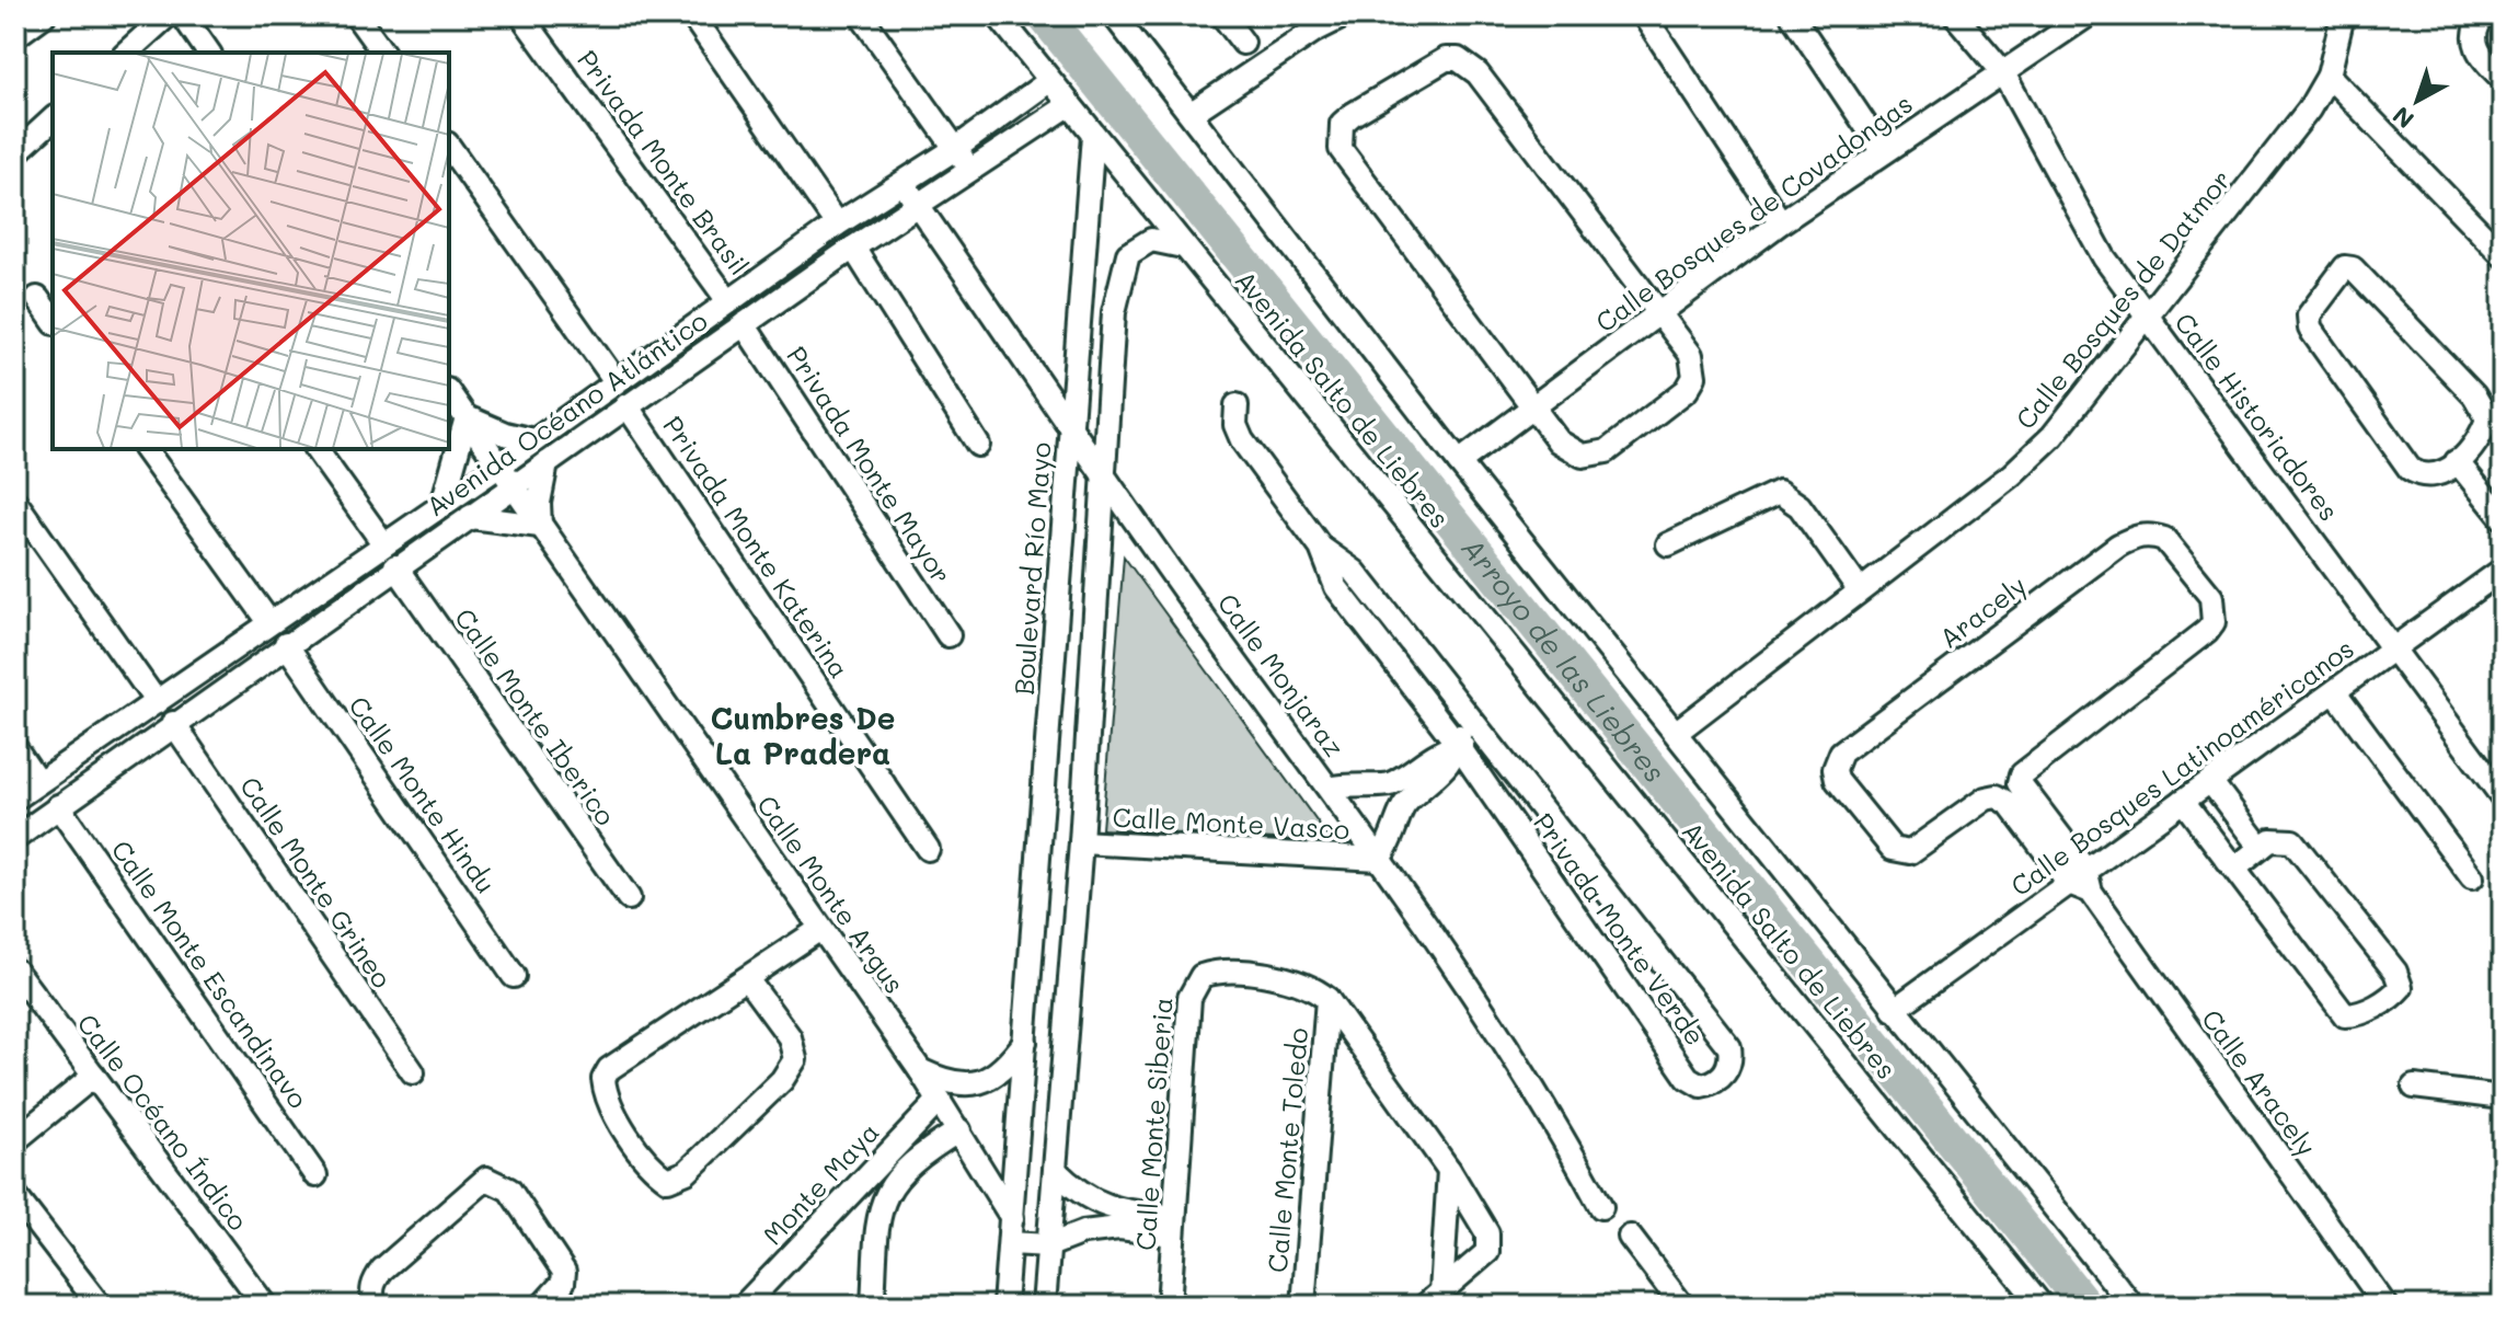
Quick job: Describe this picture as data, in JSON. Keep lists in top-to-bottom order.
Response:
{
  "streets": {
    "street": [
      "Privada Monte Brasil",
      "Calle Bosques de Covadongas",
      "Calle Bosques de Datmor",
      "Avenida Salto de Liebres",
      "Avenida Océano Atlántico",
      "Calle Historiadores",
      "Privada Monte Mayor",
      "Privada Monte Katerina",
      "Boulevard Río Mayo",
      "Aracely",
      "Calle Monjaraz",
      "Calle Monte Iberico",
      "Calle Bosques Latinoaméricanos",
      "Calle Monte Hindu",
      "Calle Monte Vasco",
      "Calle Monte Grineo",
      "Calle Monte Argus",
      "Privada Monte Verde",
      "Calle Monte Escandinavo",
      "Calle Aracely",
      "Calle Océano Índico",
      "Calle Monte Siberia",
      "Calle Monte Toledo",
      "Monte Maya"
    ]
  },
  "crossings": [
    ["Privada Monte Brasil", "Avenida Océano Atlántico"],
    ["Calle Bosques de Covadongas", "Avenida Salto de Liebres"],
    ["Calle Bosques de Covadongas", "Calle Historiadores"],
    ["Calle Bosques de Datmor", "Avenida Salto de Liebres"],
    ["Calle Bosques de Datmor", "Calle Historiadores"],
    ["Avenida Salto de Liebres", "Avenida Océano Atlántico"],
    ["Avenida Salto de Liebres", "Boulevard Río Mayo"],
    ["Avenida Salto de Liebres", "Calle Bosques Latinoaméricanos"],
    ["Avenida Océano Atlántico", "Privada Monte Mayor"],
    ["Avenida Océano Atlántico", "Privada Monte Katerina"],
    ["Avenida Océano Atlántico", "Calle Monjaraz"],
    ["Avenida Océano Atlántico", "Calle Monte Iberico"],
    ["Avenida Océano Atlántico", "Calle Monte Hindu"],
    ["Avenida Océano Atlántico", "Calle Monte Grineo"],
    ["Avenida Océano Atlántico", "Calle Monte Argus"],
    ["Avenida Océano Atlántico", "Calle Monte Escandinavo"],
    ["Calle Historiadores", "Calle Bosques Latinoaméricanos"],
    ["Boulevard Río Mayo", "Calle Monjaraz"],
    ["Boulevard Río Mayo", "Calle Monte Argus"],
    ["Aracely", "Calle Bosques Latinoaméricanos"],
    ["Aracely", "Calle Aracely"],
    ["Calle Monjaraz", "Calle Monte Vasco"],
    ["Calle Bosques Latinoaméricanos", "Calle Aracely"],
    ["Calle Monte Argus", "Monte Maya"],
    ["Calle Monte Siberia", "Calle Monte Toledo"]
  ],
  "districts": ["Cumbres De La Pradera"],
  "water": ["Arroyo de las Liebres"],
  "north": "bottom left"
}
